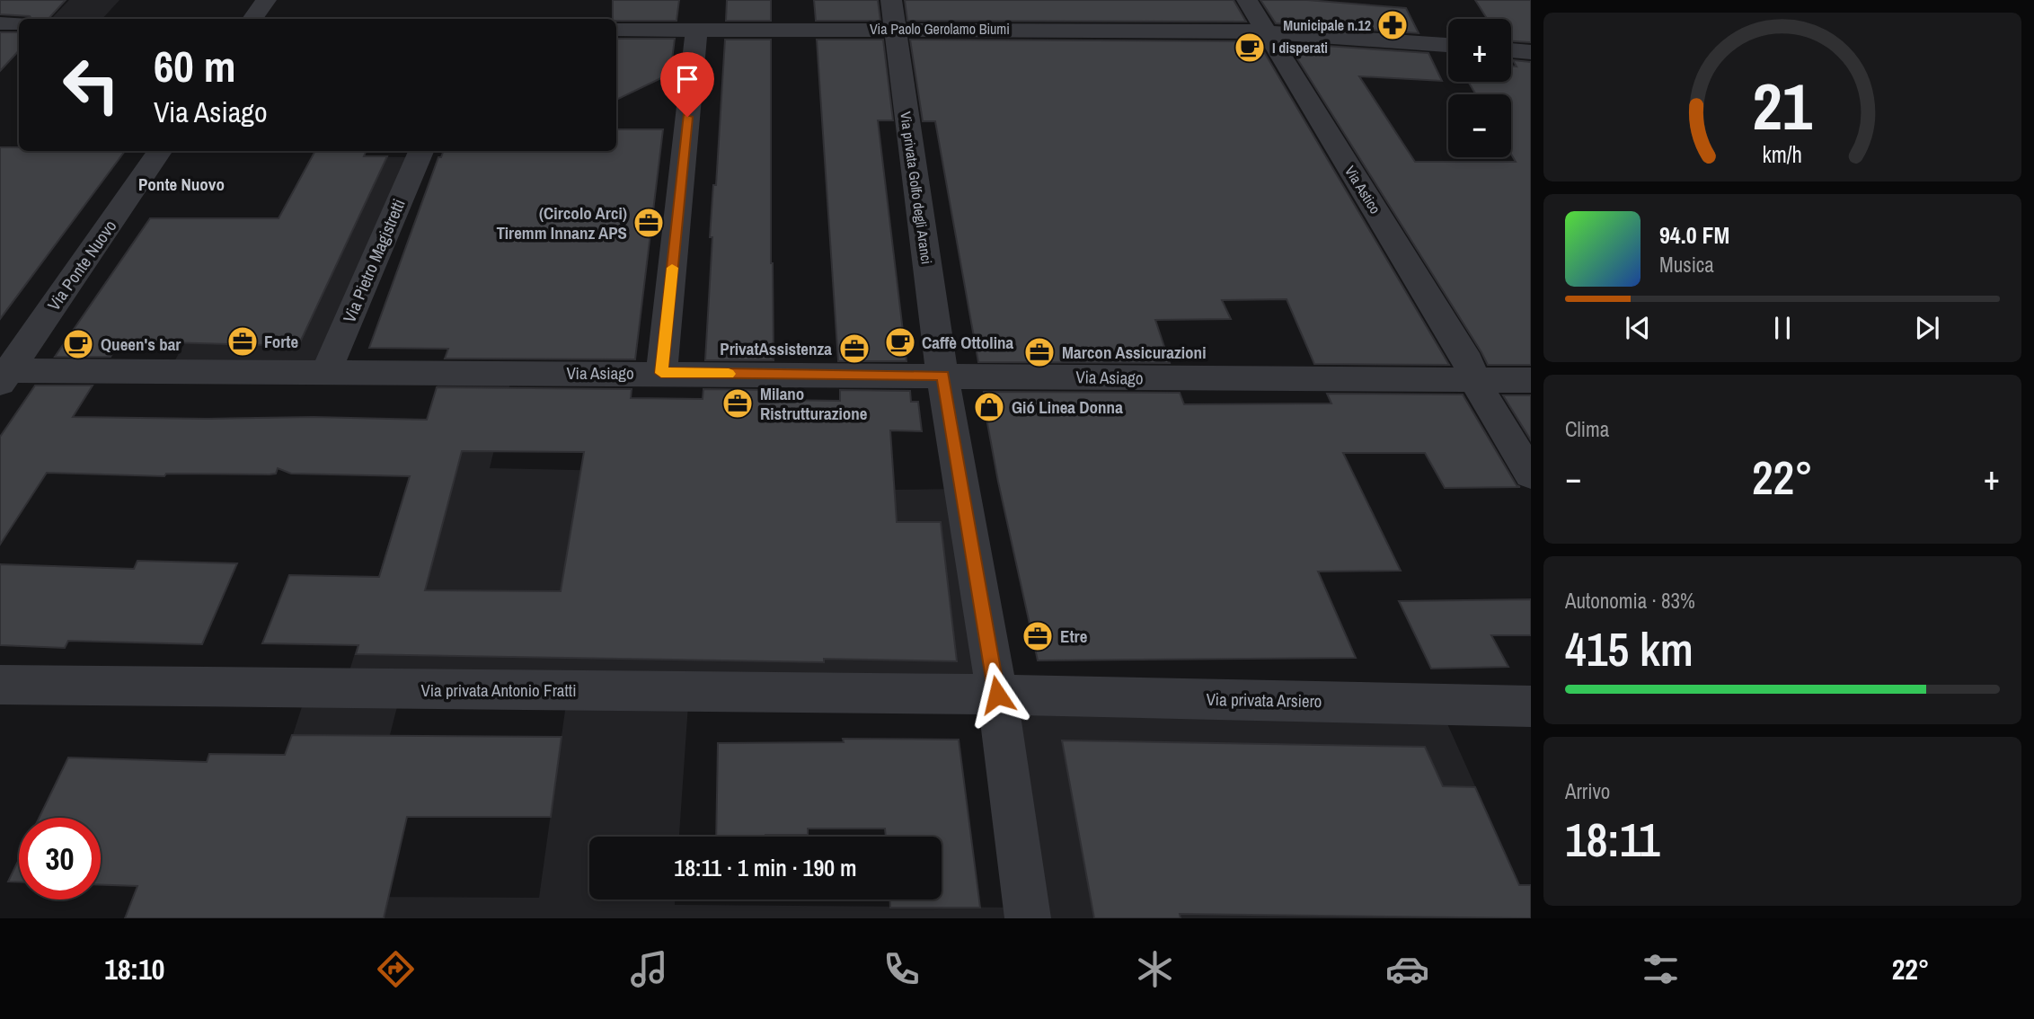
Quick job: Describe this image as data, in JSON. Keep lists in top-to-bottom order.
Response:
{
  "streets": {
    "street": [
      "Via Paolo Gerolamo Biumi",
      "Via privata Golfo degli Aranci",
      "Via Astico",
      "Via Pietro Magistretti",
      "Via Ponte Nuovo",
      "Via Asiago",
      "Via privata Antonio Fratti",
      "Via privata Arsiero"
    ]
  },
  "crossings": [
    ["Via Paolo Gerolamo Biumi", "Via privata Golfo degli Aranci"],
    ["Via Paolo Gerolamo Biumi", "Via Astico"],
    ["Via privata Golfo degli Aranci", "Via Asiago"],
    ["Via privata Golfo degli Aranci", "Via privata Antonio Fratti"],
    ["Via privata Golfo degli Aranci", "Via privata Arsiero"],
    ["Via Astico", "Via Asiago"],
    ["Via Pietro Magistretti", "Via Asiago"],
    ["Via Ponte Nuovo", "Via Asiago"],
    ["Via privata Antonio Fratti", "Via privata Arsiero"]
  ],
  "districts": ["Ponte Nuovo"],
  "places": {
    "pharmacy": ["Municipale n.12"],
    "cafe": ["I disperati", "Caffè Ottolina", "Queen's bar"],
    "office": [
      "(Circolo Arci) Tiremm Innanz APS",
      "Forte",
      "PrivatAssistenza",
      "Marcon Assicurazioni",
      "Milano Ristrutturazione",
      "Etre"
    ],
    "shop": ["Gió Linea Donna"]
  },
  "page": {
    "map_buttons": ["+", "−"],
    "turn": ["60 m", "Via Asiago"],
    "song": ["94.0 FM", "Musica"],
    "tile": [
      "Clima",
      ["Autonomia · 83%", "415 km"],
      ["Arrivo", "18:11"]
    ],
    "heat": ["−", "22°", "+"],
    "limit": "30",
    "trip": "18:11 · 1 min · 190 m",
    "tabs": ["18:10", "22°"],
    "gauge": ["21", "km/h"]
  }
}
